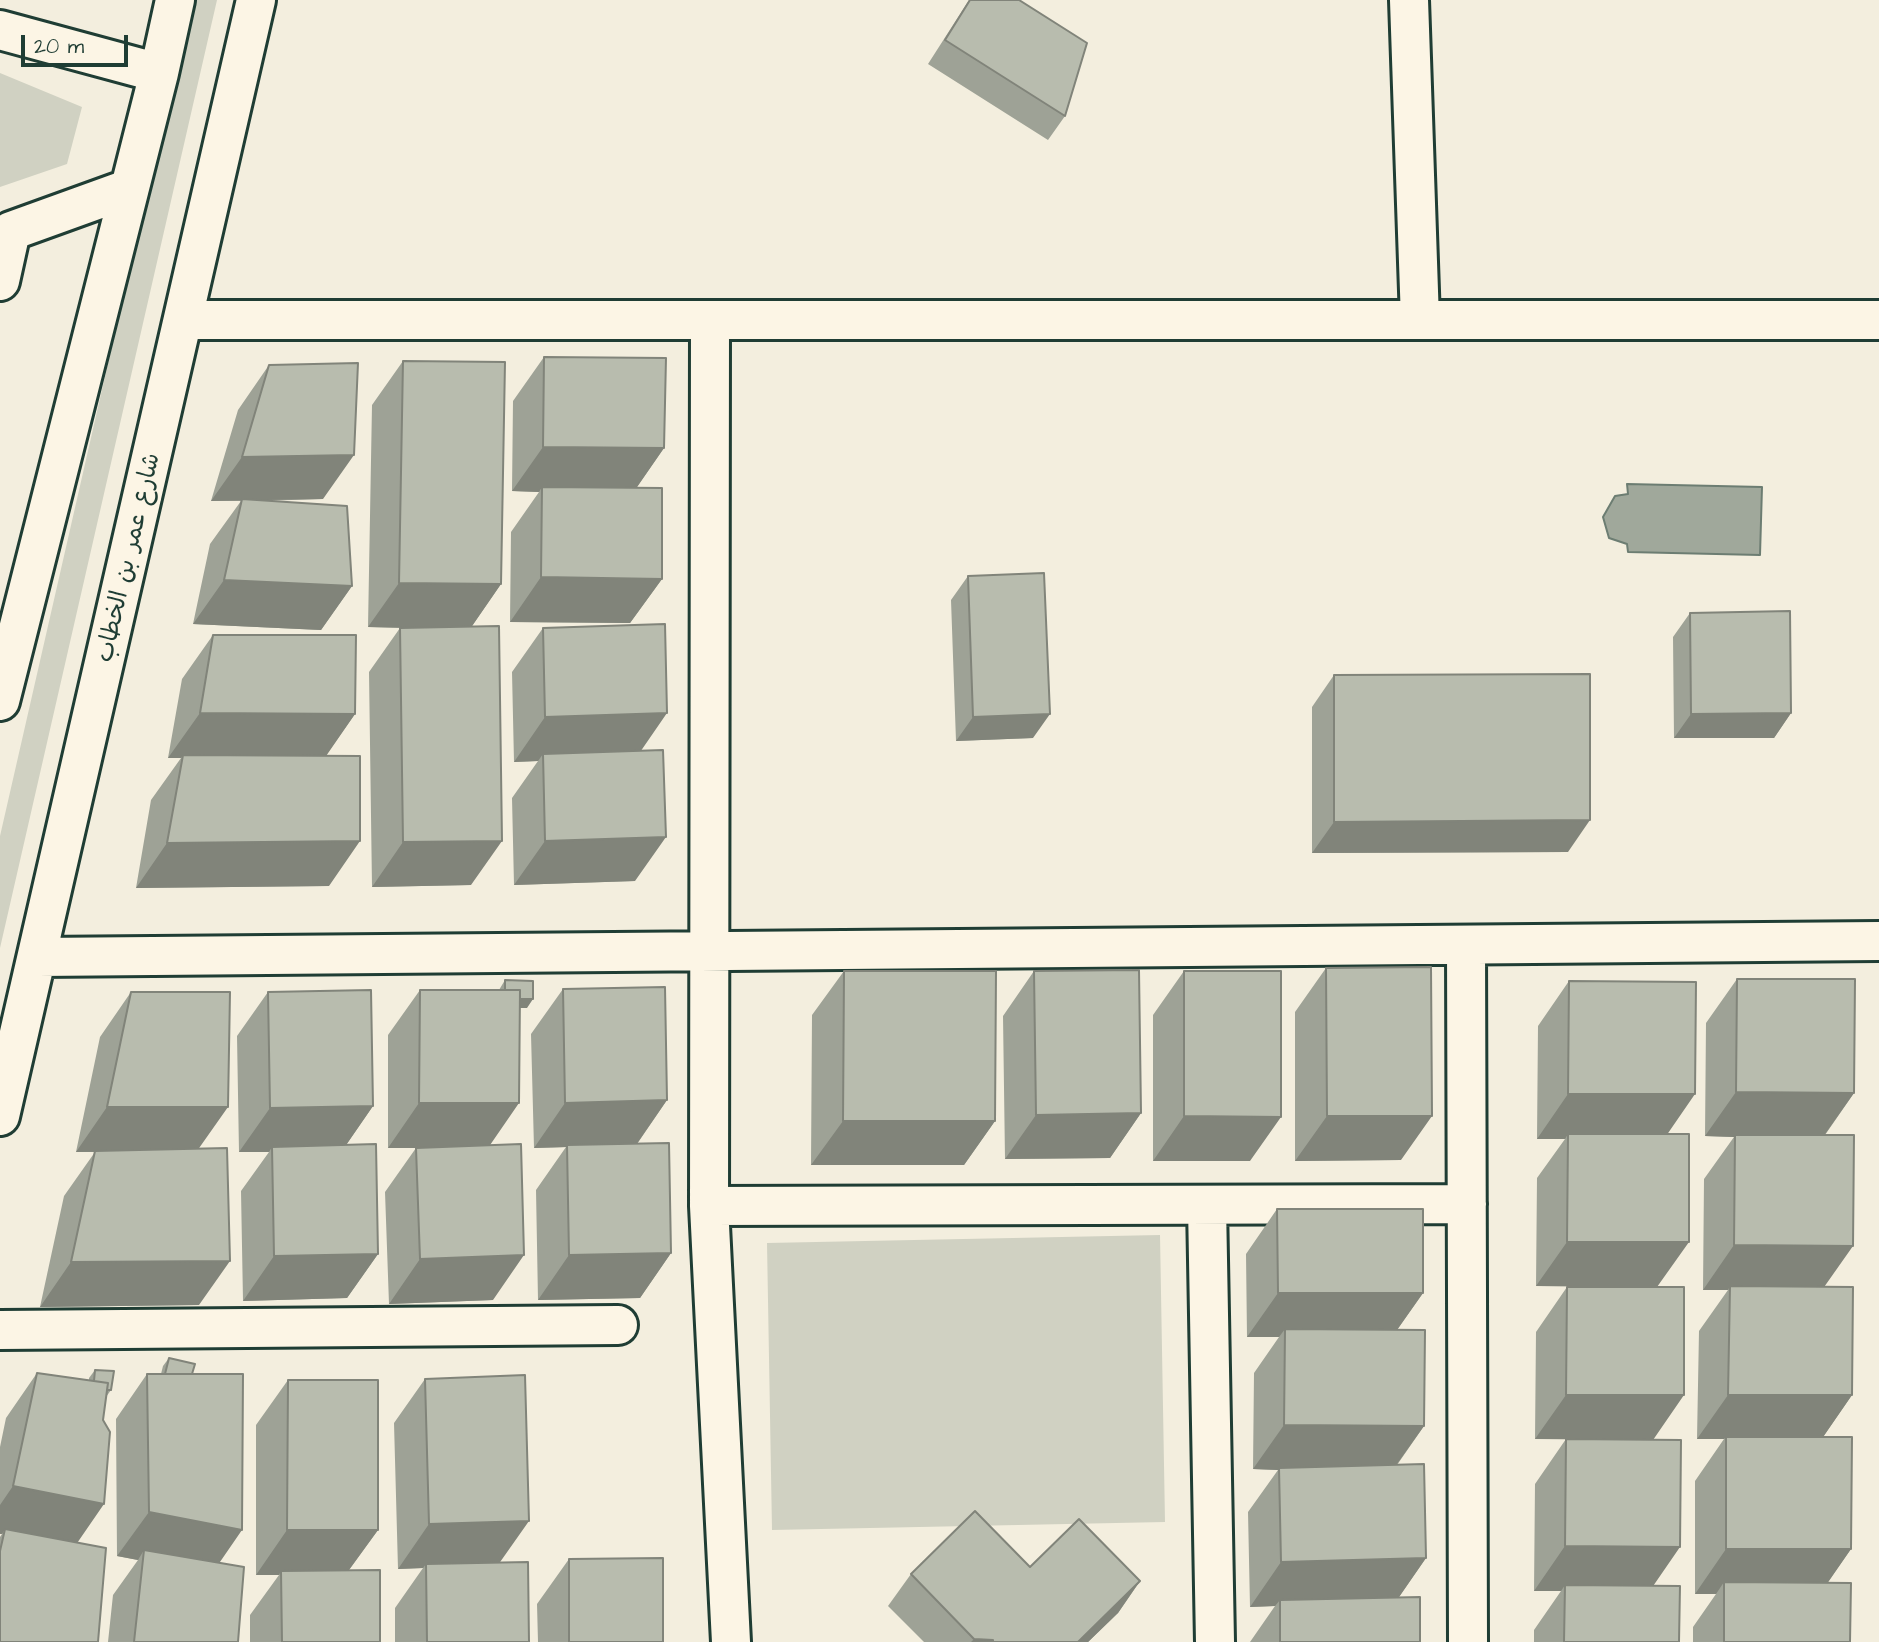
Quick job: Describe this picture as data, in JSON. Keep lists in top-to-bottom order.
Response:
{
  "streets": {
    "street": ["شارع عمر بن الخطاب"]
  },
  "scale_bar": "20 m"
}
